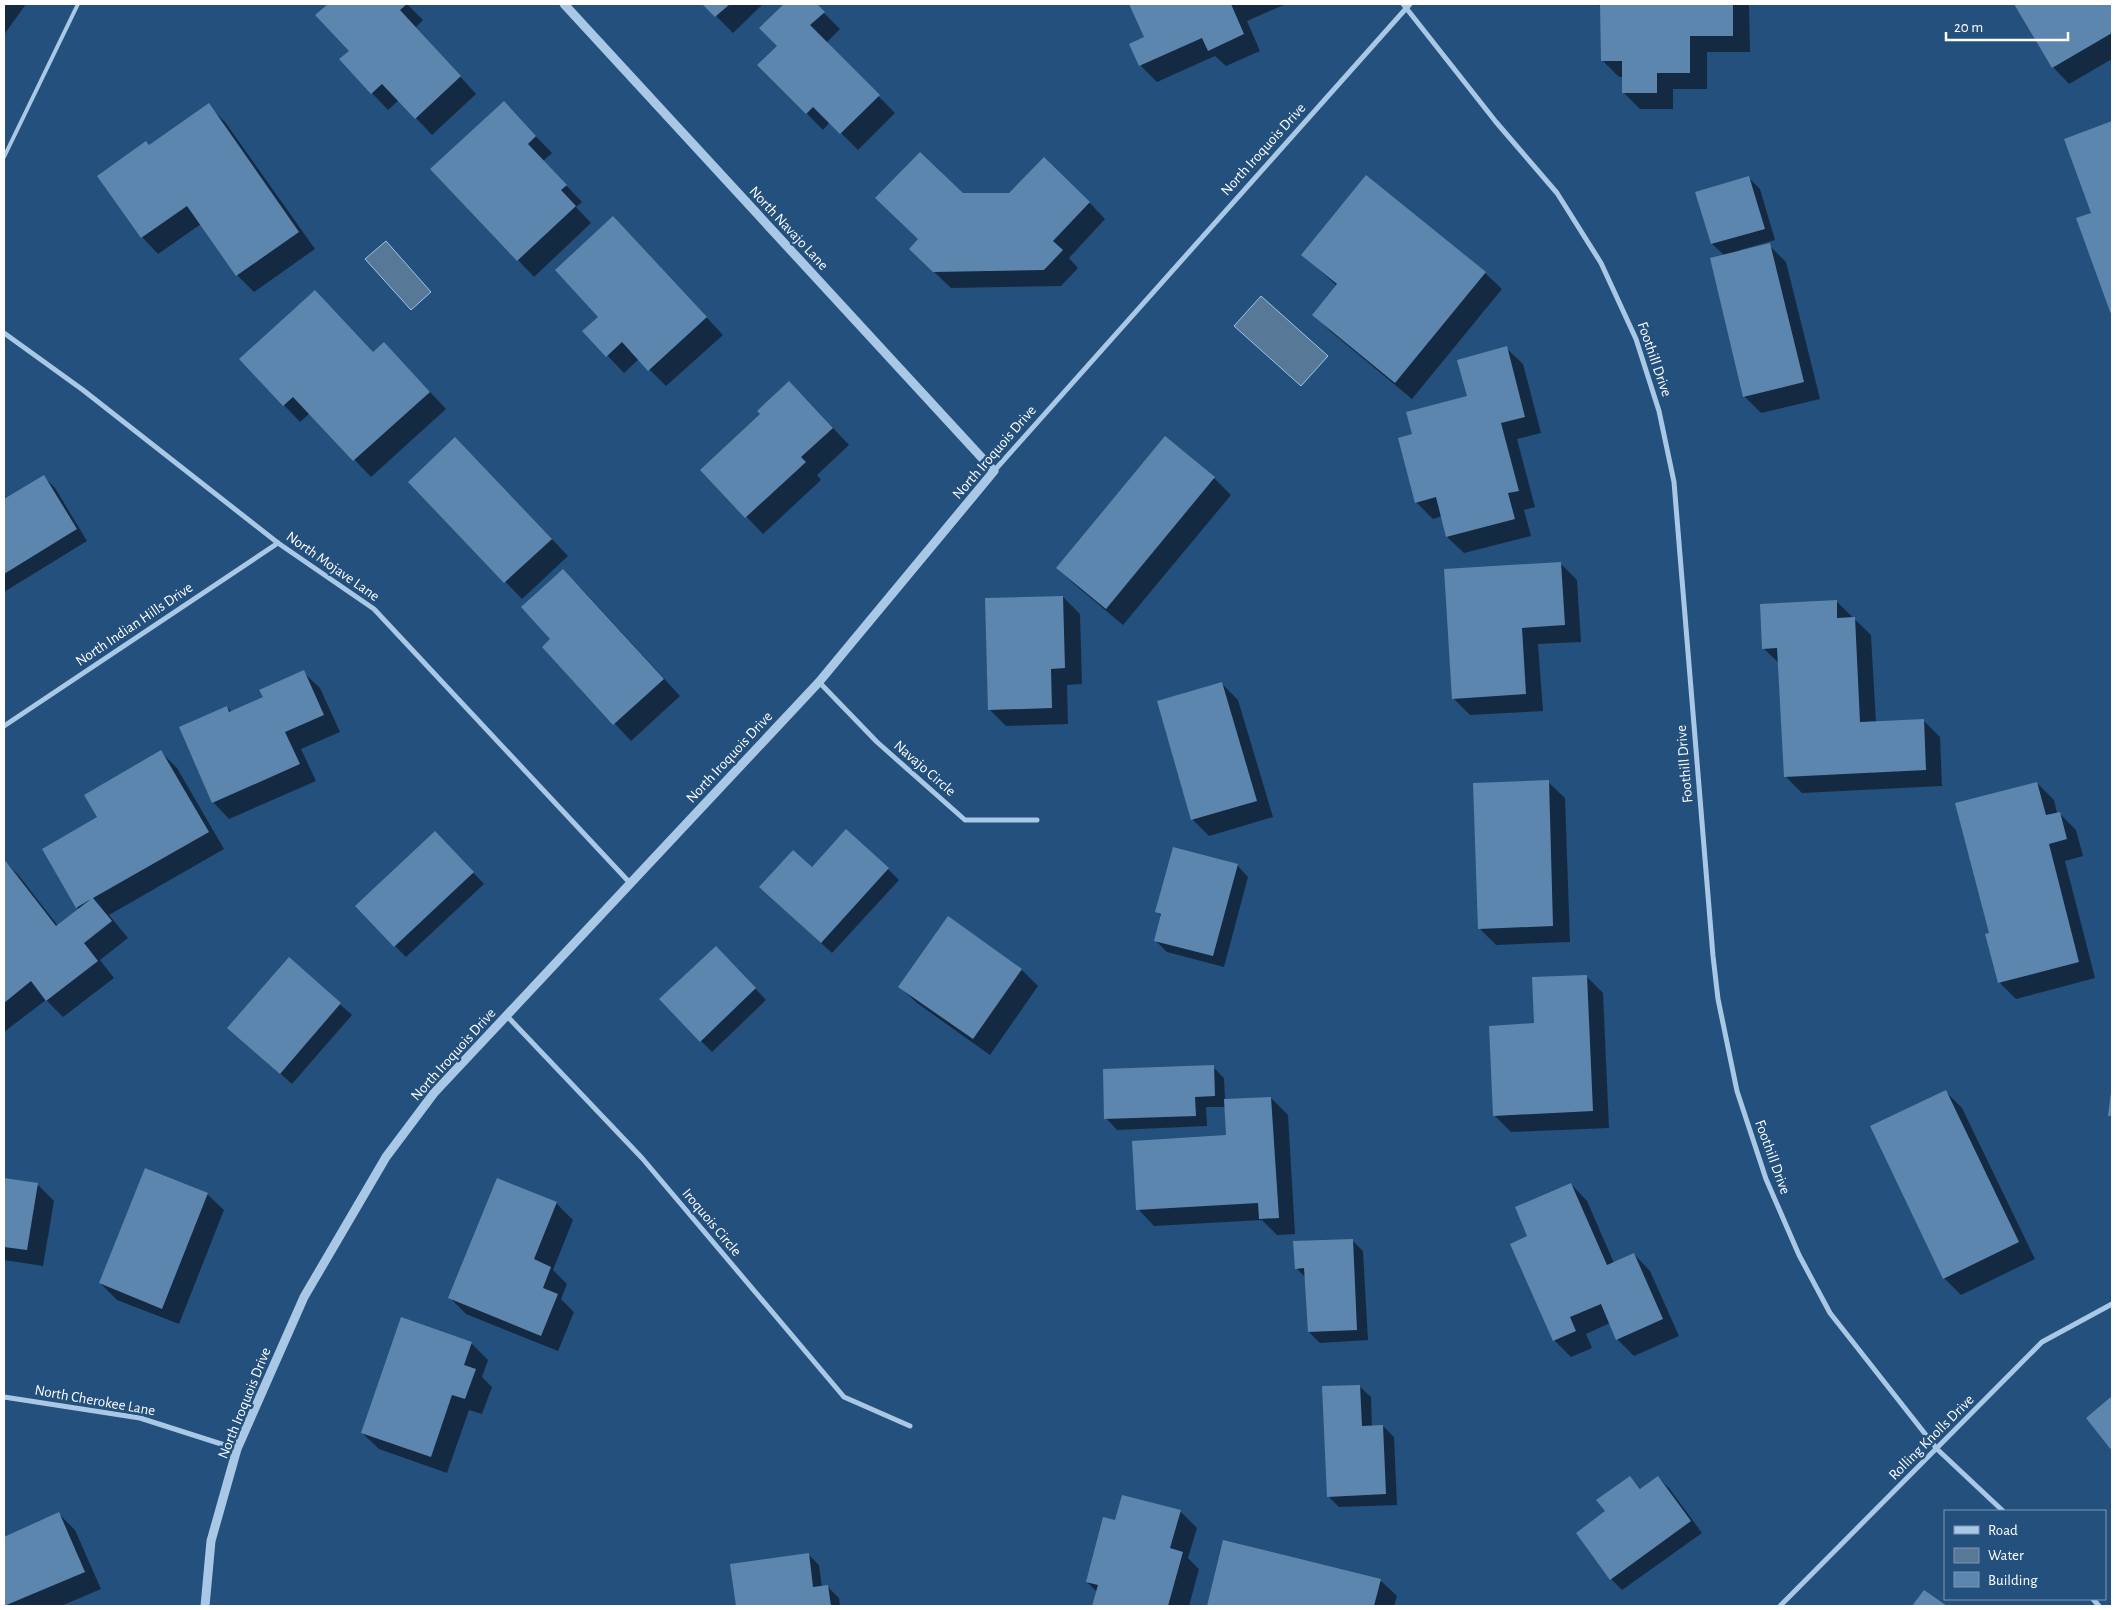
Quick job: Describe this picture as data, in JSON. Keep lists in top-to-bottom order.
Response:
{
  "streets": {
    "street": [
      "North Iroquois Drive",
      "North Navajo Lane",
      "Foothill Drive",
      "North Mojave Lane",
      "North Indian Hills Drive",
      "Navajo Circle",
      "Iroquois Circle",
      "North Cherokee Lane",
      "Rolling Knolls Drive"
    ]
  },
  "crossings": [
    ["North Iroquois Drive", "North Navajo Lane"],
    ["North Iroquois Drive", "Foothill Drive"],
    ["North Iroquois Drive", "North Mojave Lane"],
    ["North Iroquois Drive", "Navajo Circle"],
    ["North Iroquois Drive", "Iroquois Circle"],
    ["North Iroquois Drive", "North Cherokee Lane"],
    ["Foothill Drive", "Rolling Knolls Drive"],
    ["North Mojave Lane", "North Indian Hills Drive"]
  ],
  "legend": ["Road", "Water", "Building"],
  "scale_bar": "20 m"
}
